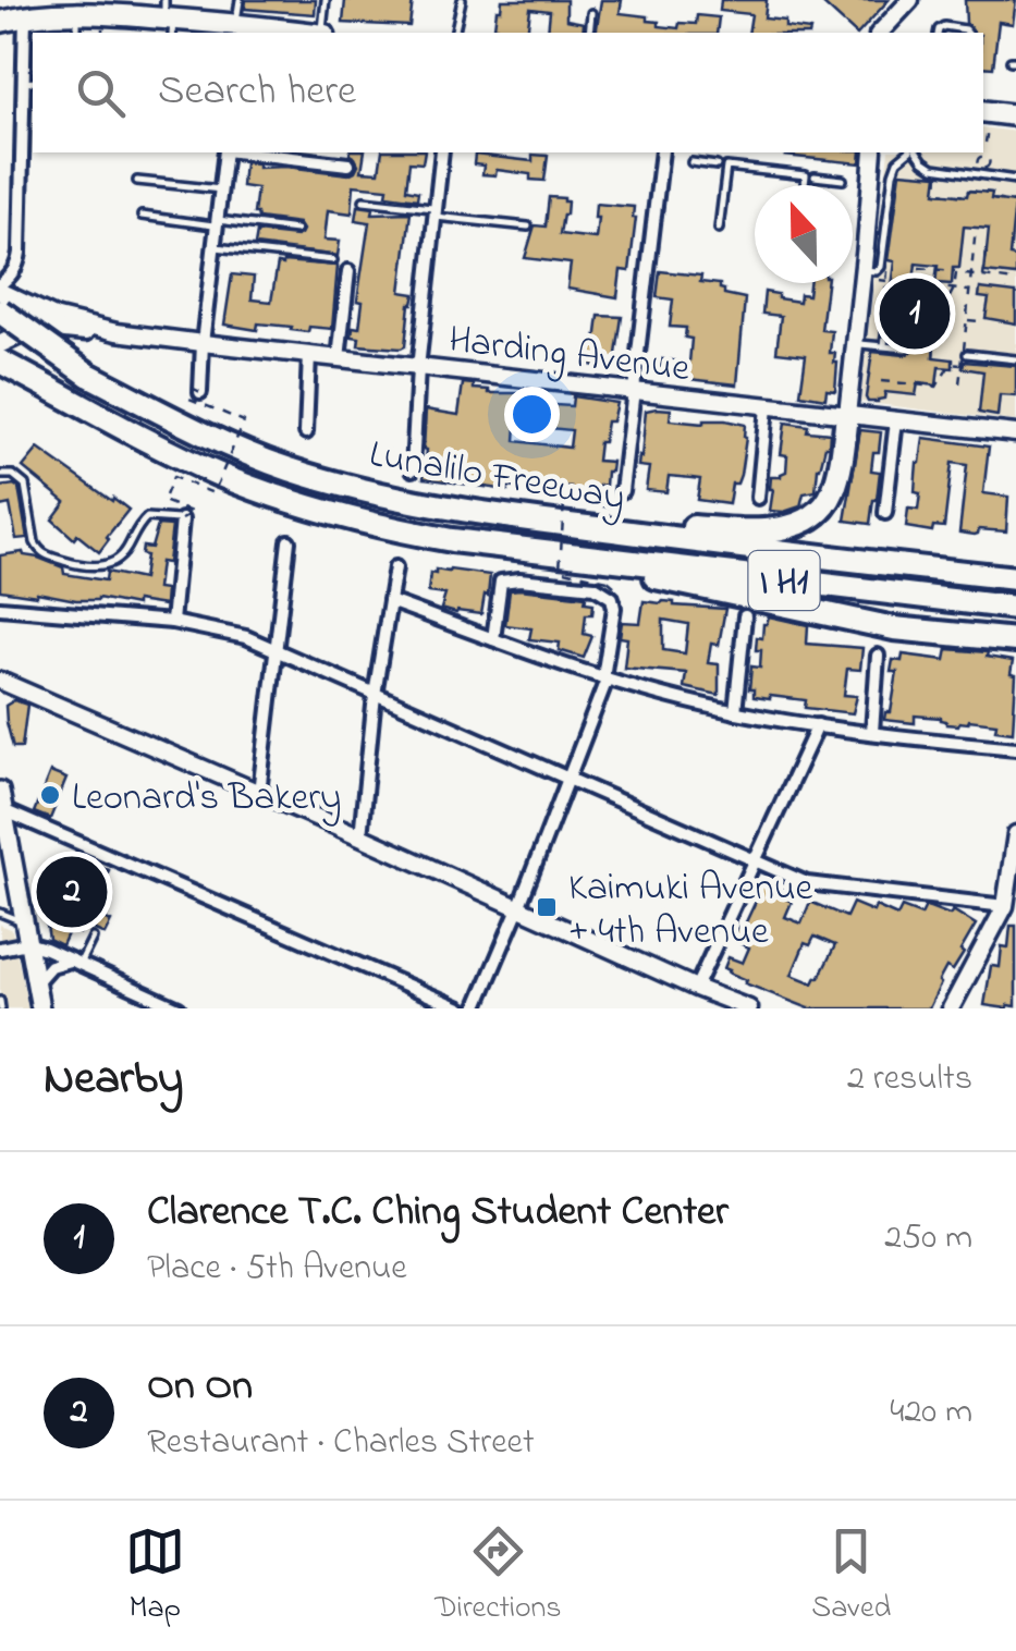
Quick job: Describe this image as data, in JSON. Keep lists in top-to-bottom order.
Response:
{
  "streets": {
    "highway": ["Lunalilo Freeway", "I H1"],
    "street": ["Harding Avenue"]
  },
  "crossings": [
    ["Harding Avenue", "Lunalilo Freeway"]
  ],
  "places": {
    "other": ["Leonard's Bakery"],
    "transit": ["Kaimuki Avenue + 4th Avenue"]
  },
  "north": "top",
  "page": {
    "search": "Search here",
    "pins": ["1", "2"],
    "heading": ["Nearby", "2 results"],
    "list": [
      {
        "mark": "1",
        "name": "Clarence T.C. Ching Student Center",
        "note": "Place · 5th Avenue",
        "value": "250 m"
      },
      {
        "mark": "2",
        "name": "On On",
        "note": "Restaurant · Charles Street",
        "value": "420 m"
      }
    ],
    "nav": ["Map", "Directions", "Saved"]
  }
}
